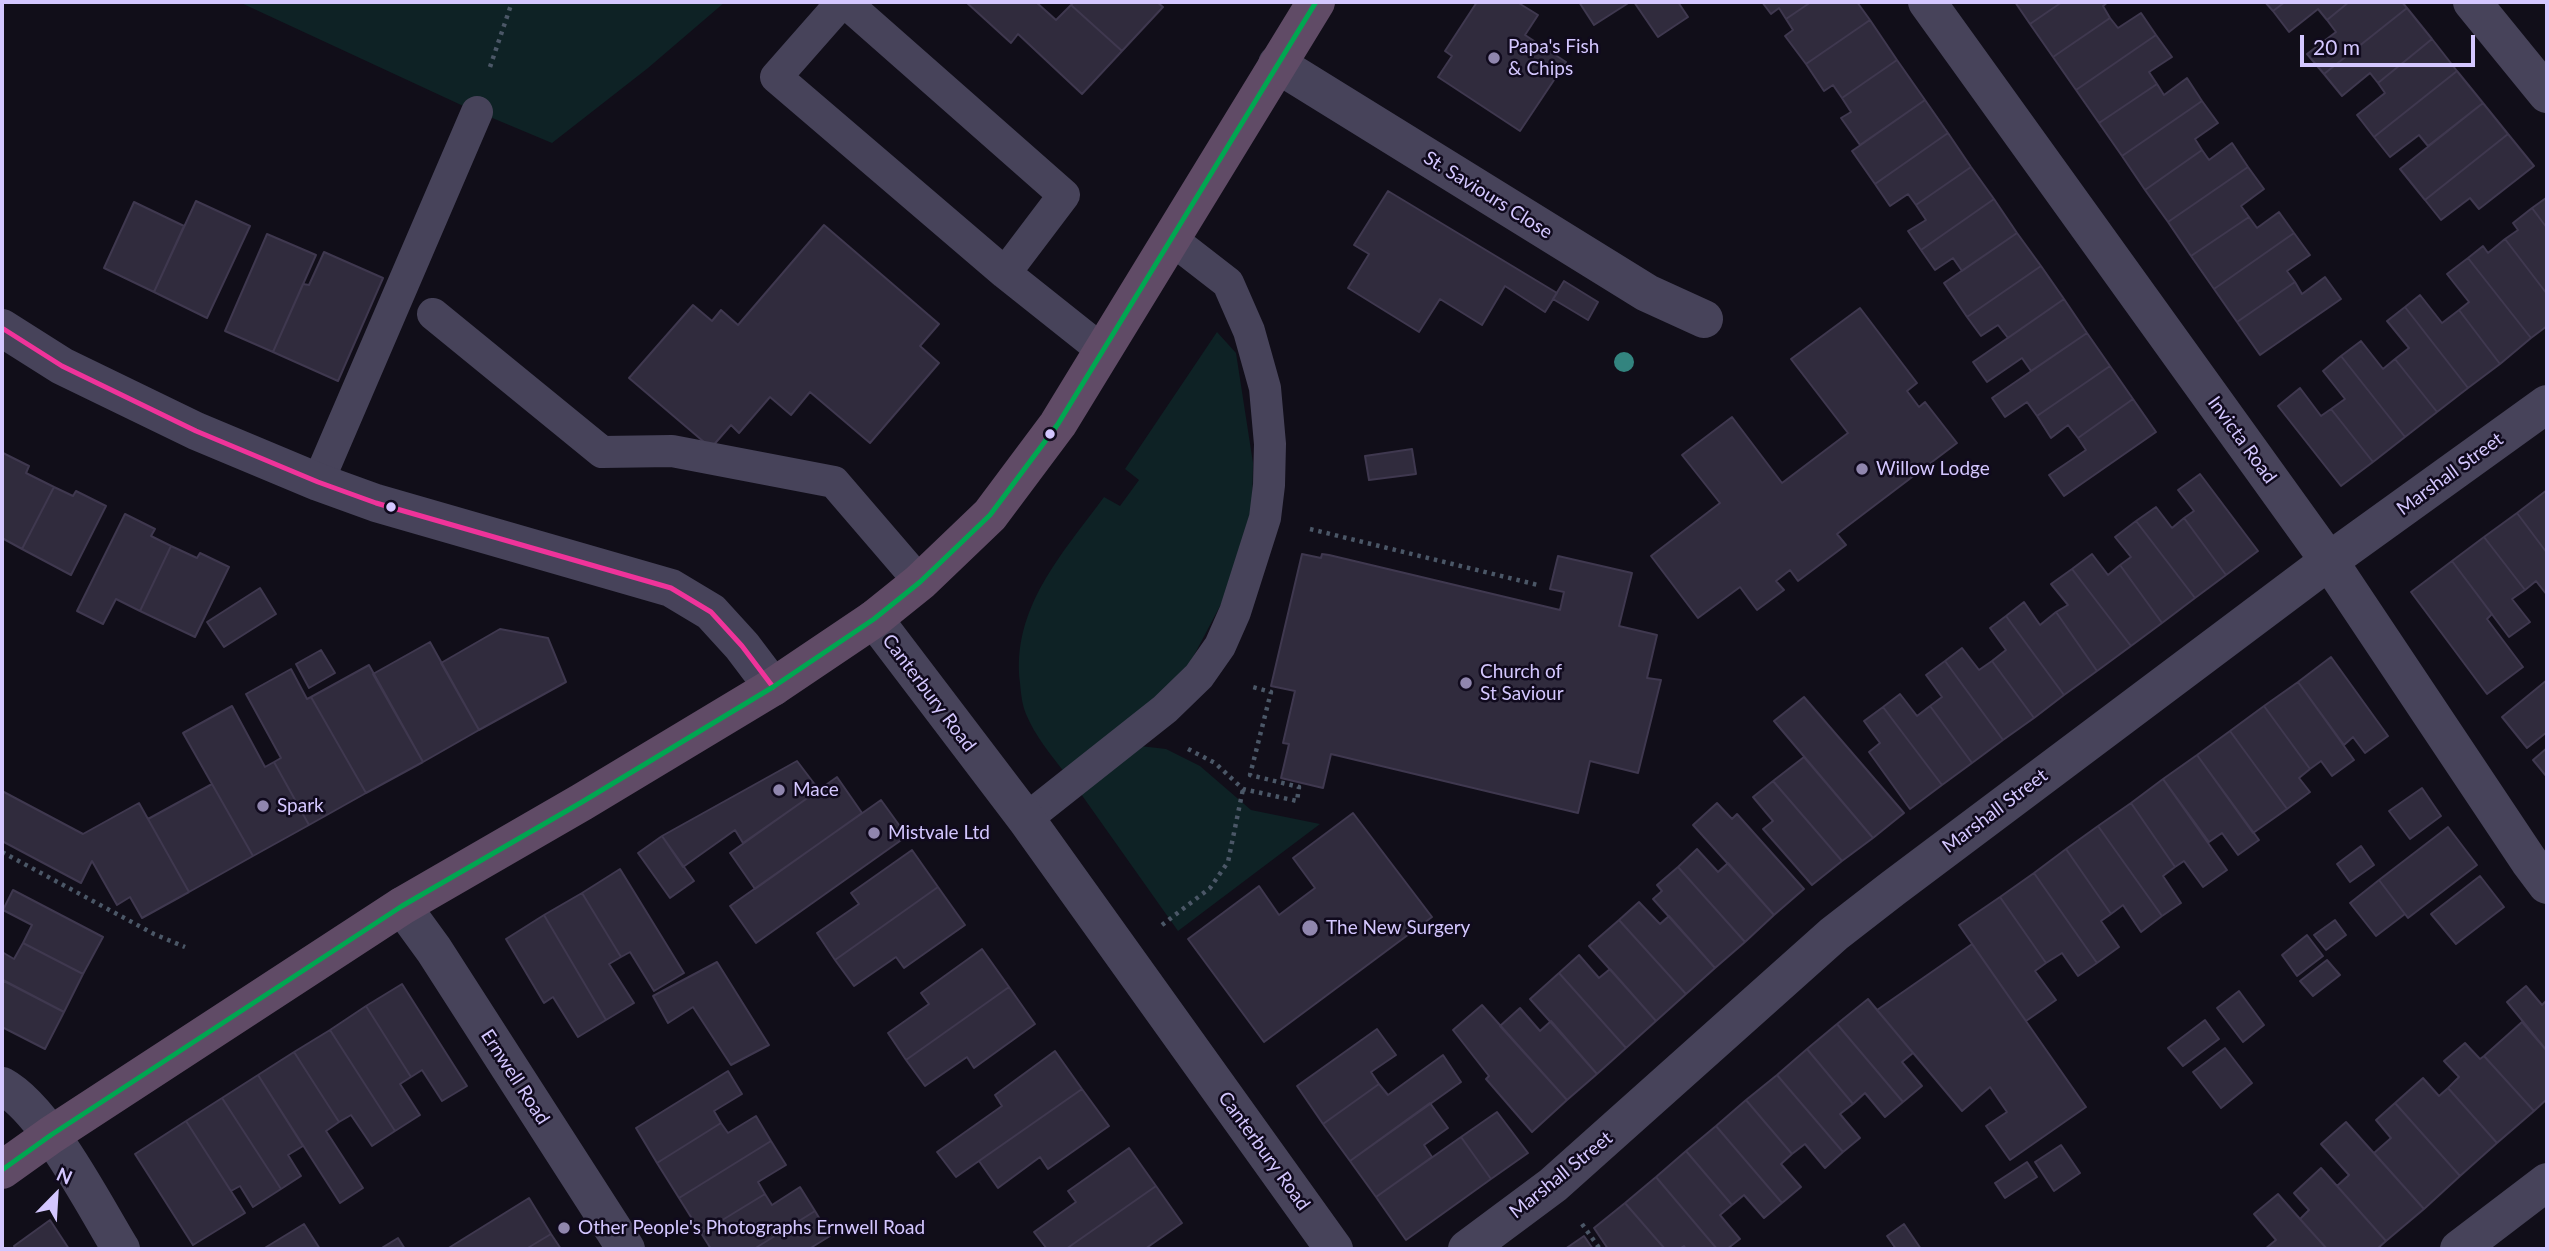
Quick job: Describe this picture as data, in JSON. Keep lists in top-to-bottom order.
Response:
{
  "streets": {
    "highway": ["Canterbury Road"],
    "street": [
      "St. Saviours Close",
      "Invicta Road",
      "Marshall Street",
      "Ernwell Road"
    ]
  },
  "crossings": [
    ["St. Saviours Close", "Canterbury Road"],
    ["Invicta Road", "Marshall Street"]
  ],
  "places": [
    "Papa's Fish & Chips",
    "Willow Lodge",
    "Church of St Saviour",
    "Mace",
    "Spark",
    "Mistvale Ltd",
    "The New Surgery",
    "Other People's Photographs Ernwell Road"
  ],
  "scale_bar": "20 m",
  "north": "top right"
}
